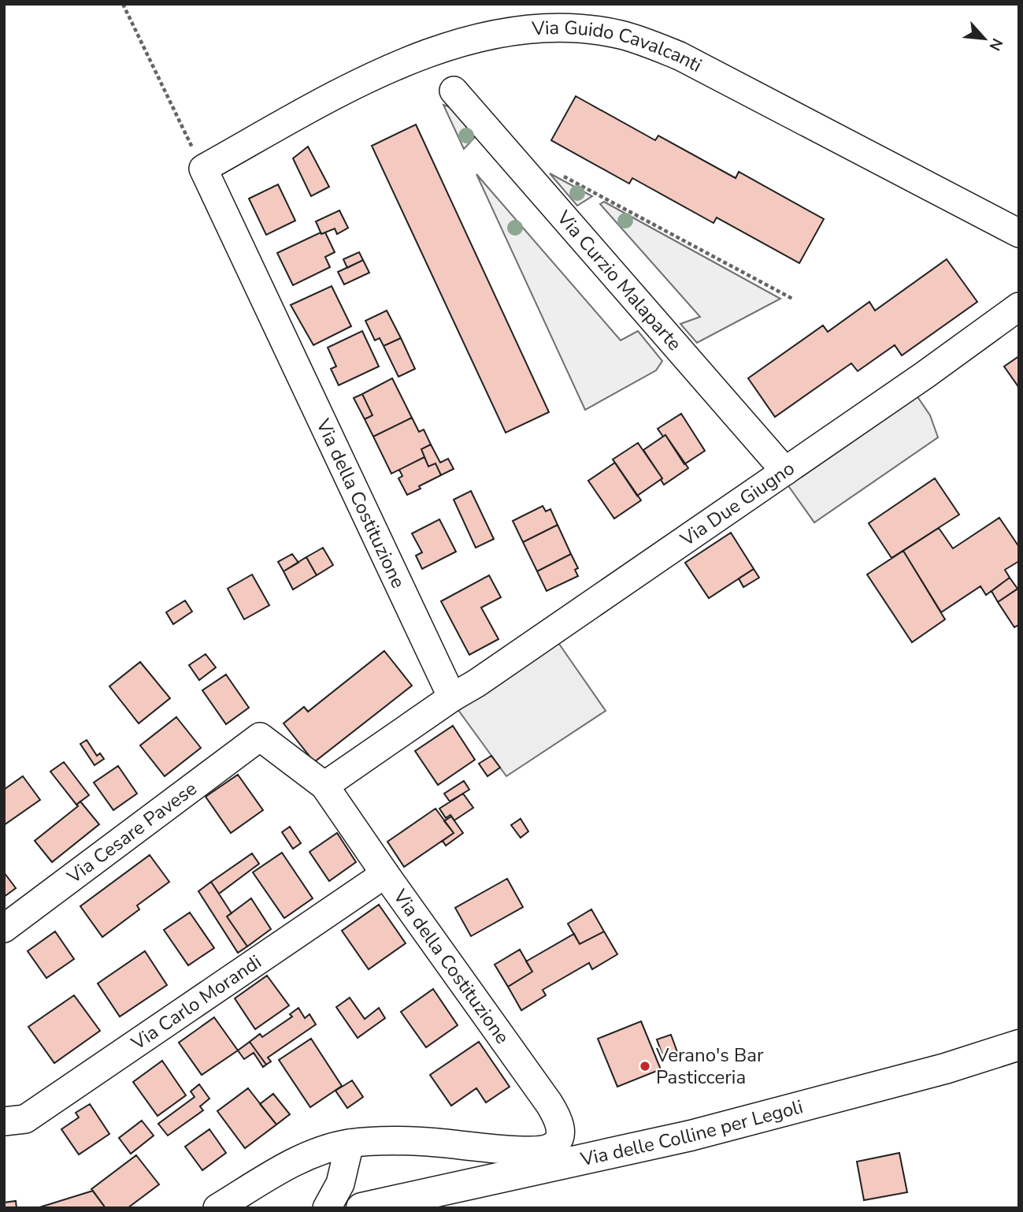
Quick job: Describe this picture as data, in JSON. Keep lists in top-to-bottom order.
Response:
{
  "streets": {
    "main road": ["Via delle Colline per Legoli"],
    "street": [
      "Via Guido Cavalcanti",
      "Via Curzio Malaparte",
      "Via della Costituzione",
      "Via Due Giugno",
      "Via Cesare Pavese",
      "Via Carlo Morandi"
    ]
  },
  "crossings": [
    ["Via Guido Cavalcanti", "Via della Costituzione"],
    ["Via Curzio Malaparte", "Via Due Giugno"],
    ["Via della Costituzione", "Via Due Giugno"],
    ["Via della Costituzione", "Via Cesare Pavese"],
    ["Via della Costituzione", "Via Carlo Morandi"]
  ],
  "places": ["Verano's Bar Pasticceria"],
  "north": "bottom right"
}
